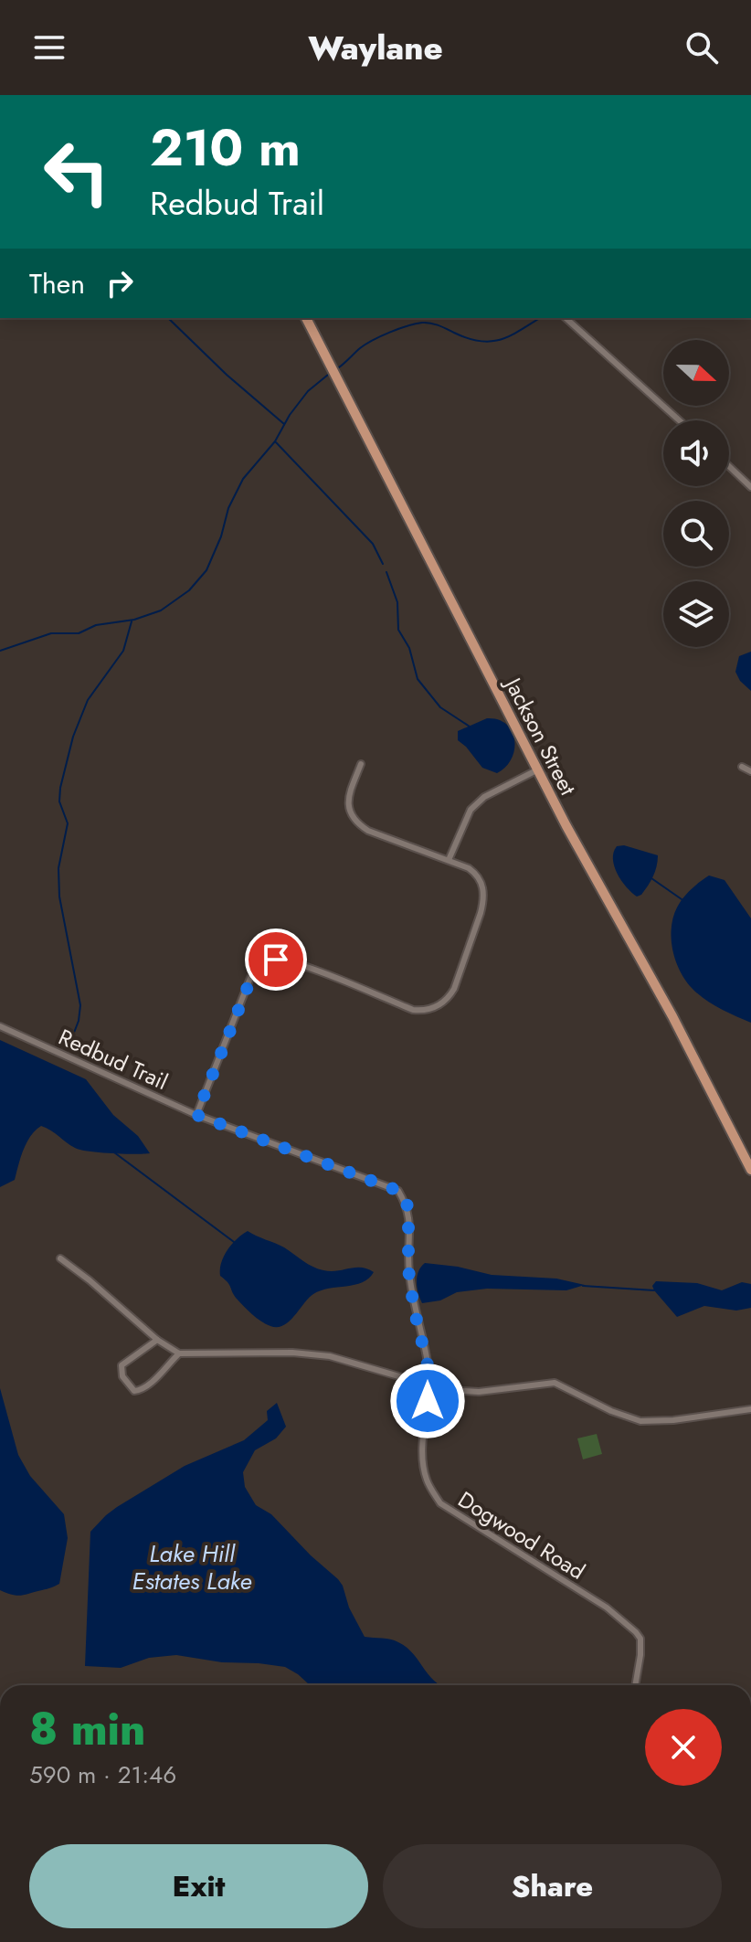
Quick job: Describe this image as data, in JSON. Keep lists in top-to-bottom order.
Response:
{
  "streets": {
    "main road": ["Jackson Street"],
    "street": ["Redbud Trail", "Dogwood Road"]
  },
  "crossings": [
    ["Redbud Trail", "Dogwood Road"]
  ],
  "water": ["Lake Hill Estates Lake"],
  "north": "right",
  "page": {
    "header": "Waylane",
    "turn": ["210 m", "Redbud Trail"],
    "then": "Then",
    "heading": ["8 min", "590 m · 21:46"],
    "buttons": ["Exit", "Share"]
  }
}
